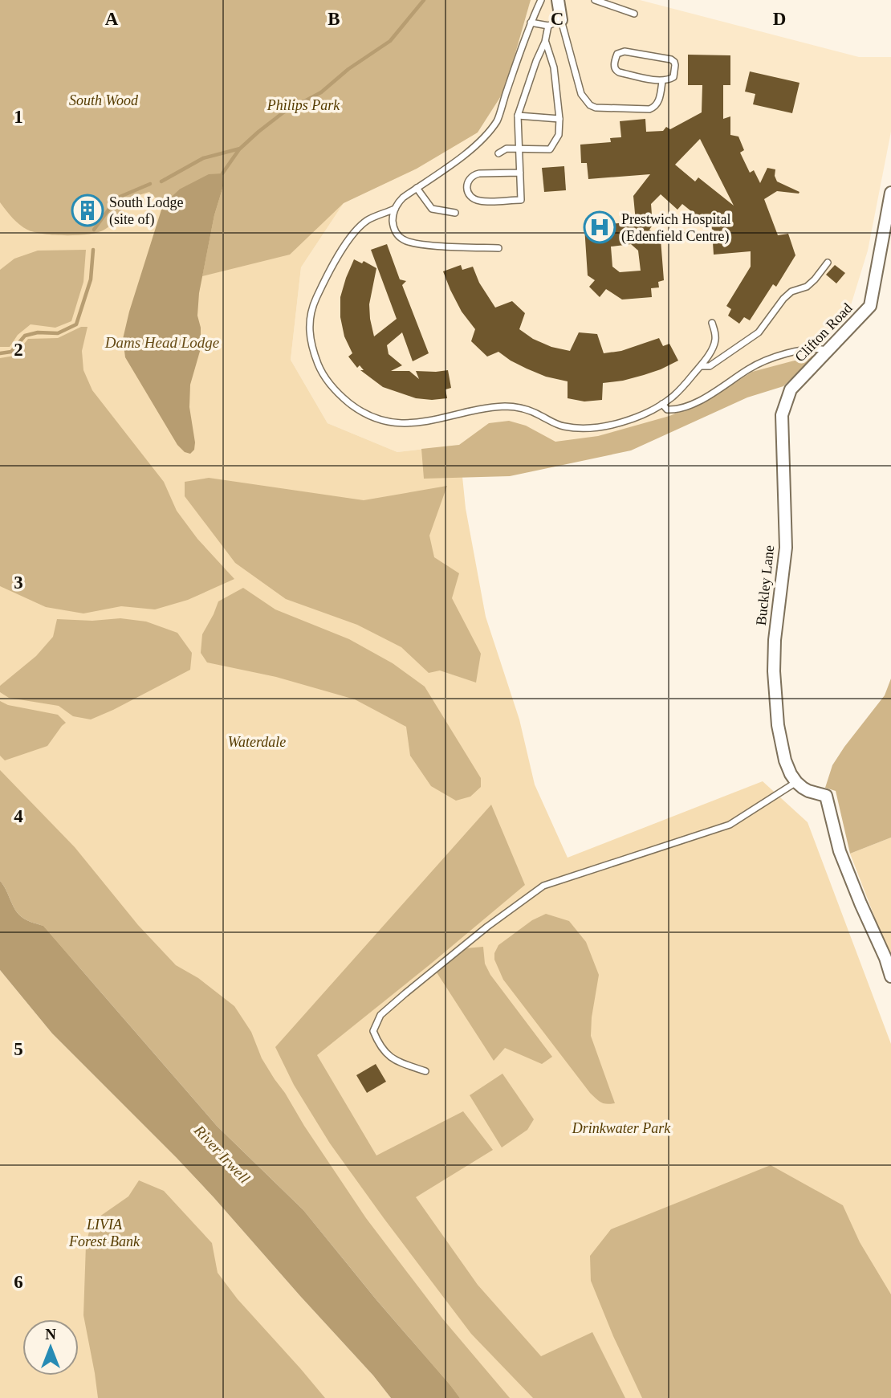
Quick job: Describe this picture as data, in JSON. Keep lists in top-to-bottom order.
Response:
{
  "streets": {
    "street": ["Clifton Road", "Buckley Lane"]
  },
  "crossings": [
    ["Clifton Road", "Buckley Lane"]
  ],
  "water": ["Dams Head Lodge", "River Irwell"],
  "parks": [
    "South Wood",
    "Philips Park",
    "Waterdale",
    "Drinkwater Park",
    "LIVIA Forest Bank"
  ],
  "places": {
    "building": ["South Lodge (site of)"],
    "hospital": ["Prestwich Hospital (Edenfield Centre)"]
  },
  "north": "top",
  "grid": {
    "columns": [
      "A",
      "B",
      "C",
      "D"
    ],
    "rows": [
      "1",
      "2",
      "3",
      "4",
      "5",
      "6"
    ]
  }
}
